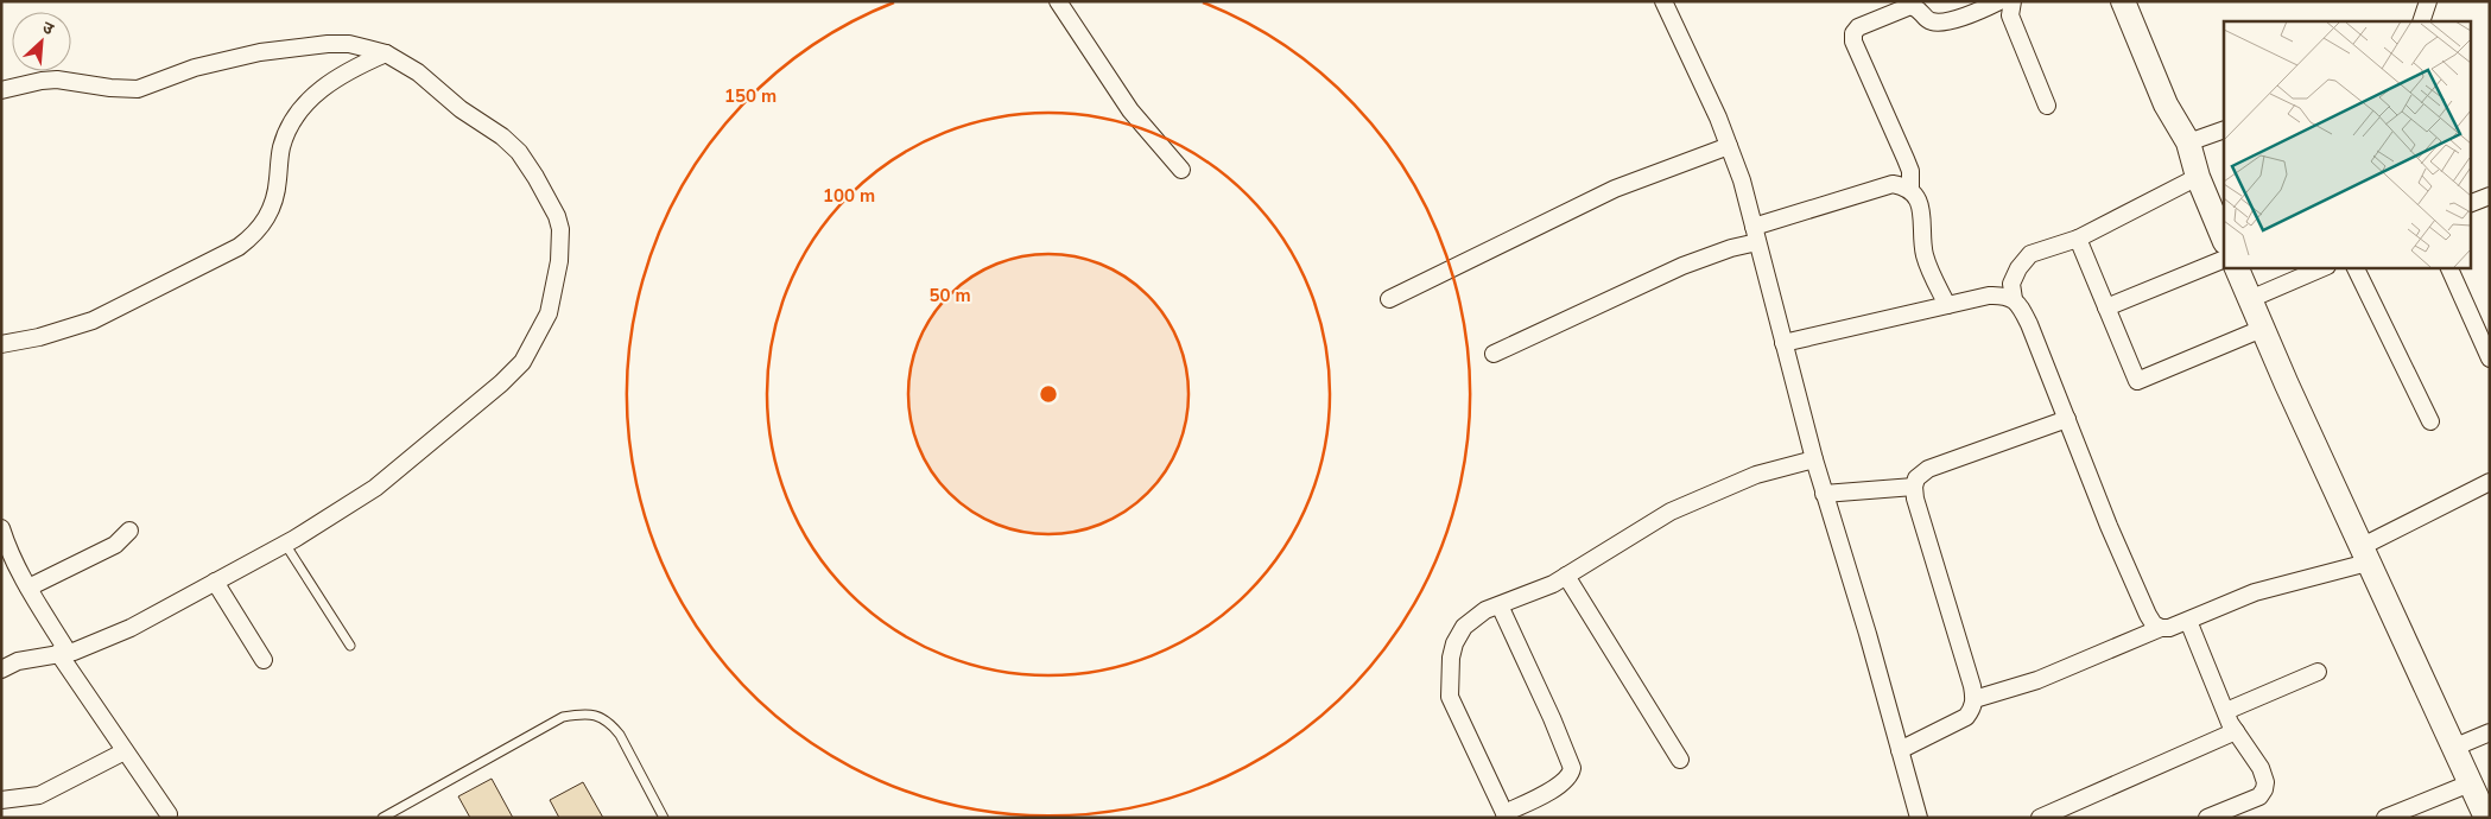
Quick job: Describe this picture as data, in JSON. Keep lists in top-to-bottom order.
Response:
{
  "north": "top right",
  "rings": ["150 m", "100 m", "50 m"]
}
